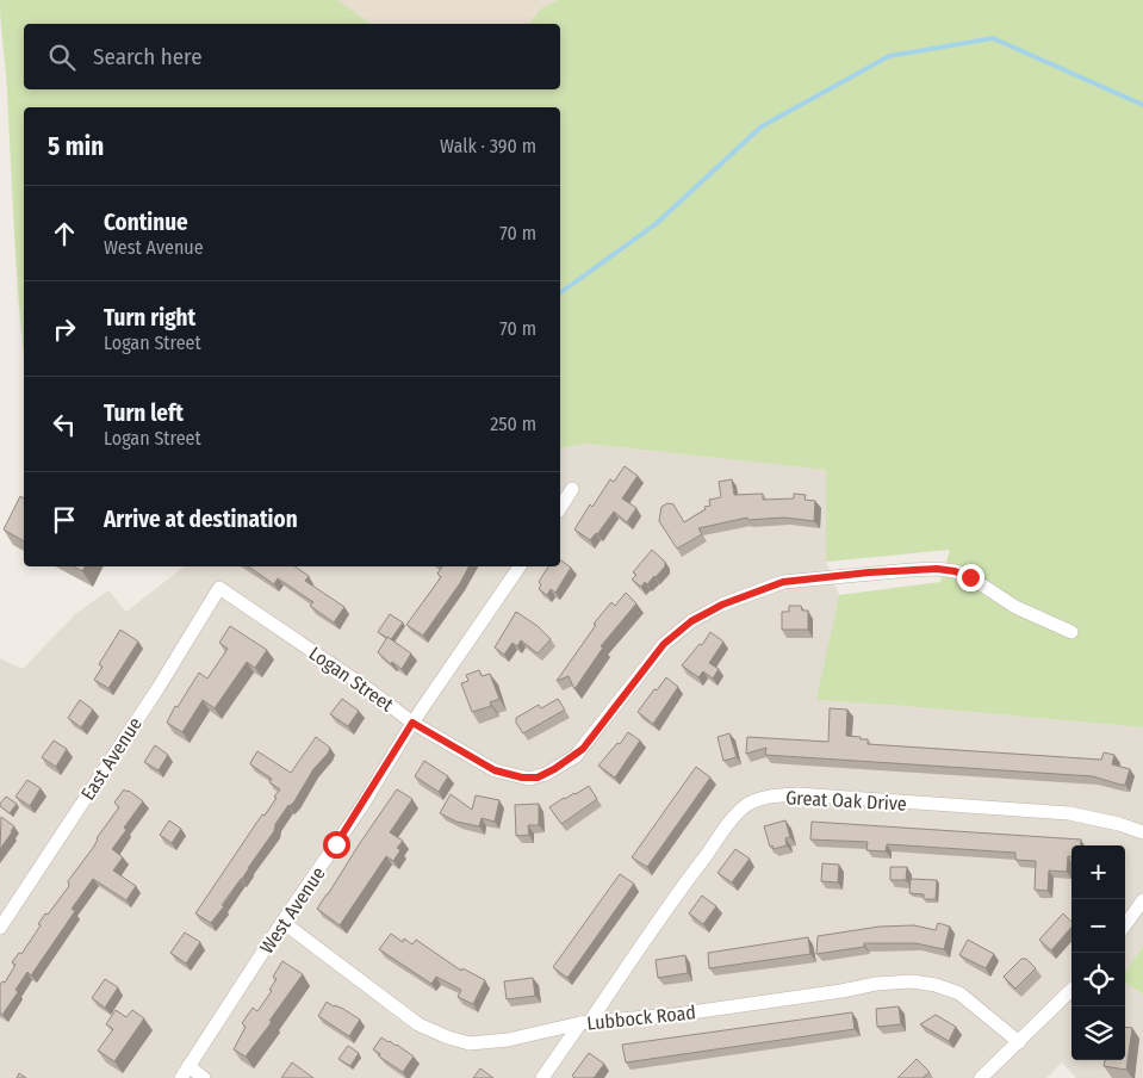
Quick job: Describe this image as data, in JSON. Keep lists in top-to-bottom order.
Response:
{
  "streets": {
    "street": [
      "Logan Street",
      "East Avenue",
      "Great Oak Drive",
      "West Avenue",
      "Lubbock Road"
    ]
  },
  "crossings": [
    ["Logan Street", "East Avenue"],
    ["Logan Street", "West Avenue"],
    ["Great Oak Drive", "Lubbock Road"],
    ["West Avenue", "Lubbock Road"]
  ],
  "page": {
    "search": "Search here",
    "heading": ["5 min", "Walk · 390 m"],
    "list": [
      ["Continue", "West Avenue", "70 m"],
      ["Turn right", "Logan Street", "70 m"],
      ["Turn left", "Logan Street", "250 m"],
      "Arrive at destination"
    ],
    "map_buttons": ["+", "−"]
  }
}
